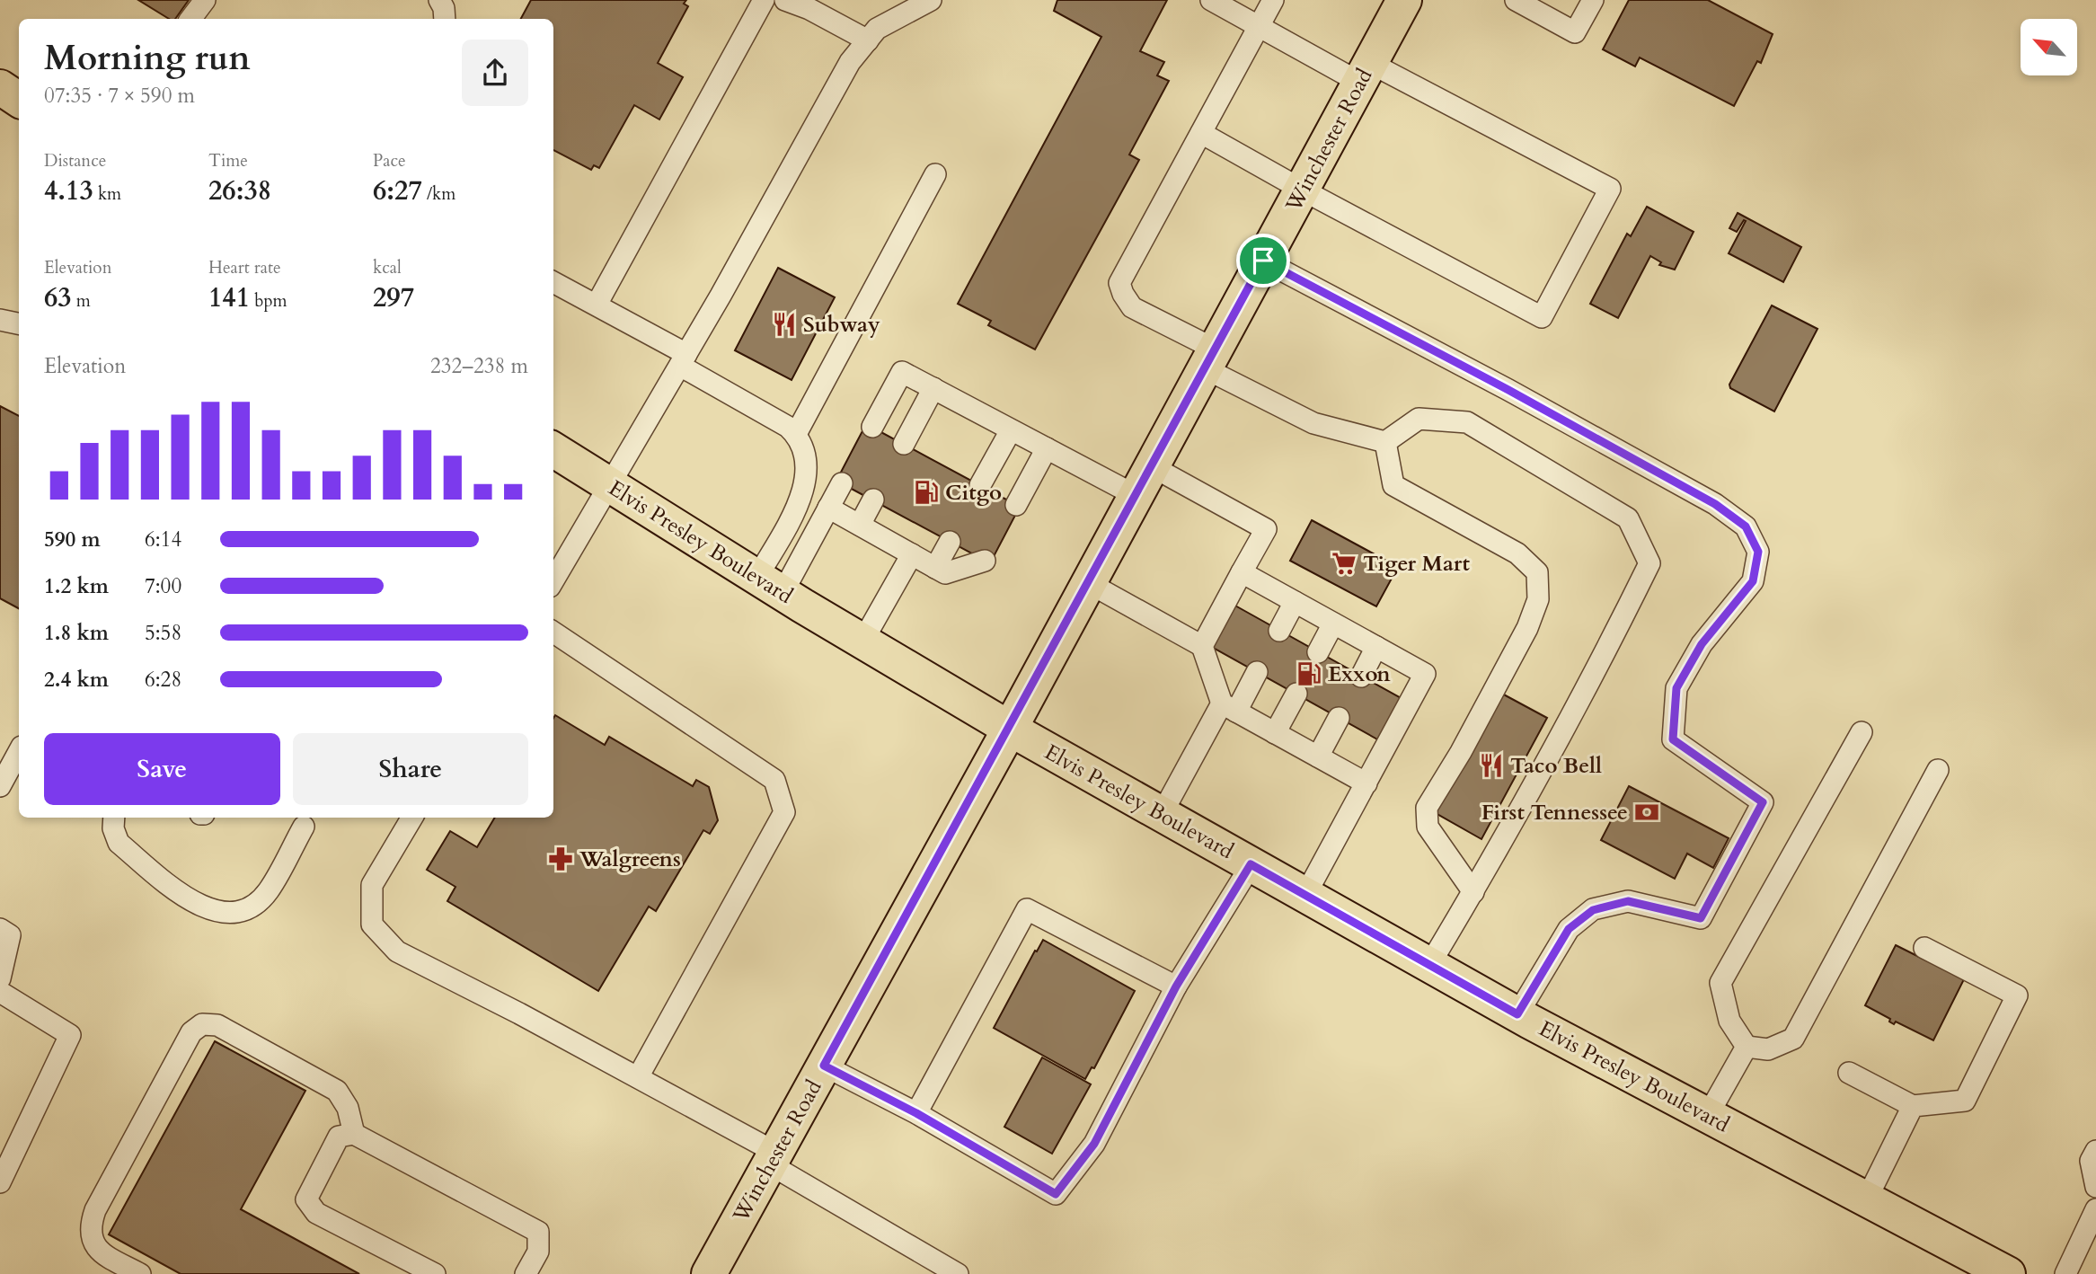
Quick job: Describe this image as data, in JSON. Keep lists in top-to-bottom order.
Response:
{
  "streets": {
    "main road": ["Winchester Road", "Elvis Presley Boulevard"]
  },
  "crossings": [
    ["Winchester Road", "Elvis Presley Boulevard"]
  ],
  "places": {
    "restaurant": ["Subway", "Taco Bell"],
    "fuel station": ["Citgo", "Exxon"],
    "supermarket": ["Tiger Mart"],
    "bank": ["First Tennessee"],
    "pharmacy": ["Walgreens"]
  },
  "north": "top left",
  "page": {
    "heading": ["Morning run", "07:35 · 7 × 590 m"],
    "stats": [
      ["Distance", "4.13 km"],
      ["Time", "26:38"],
      ["Pace", "6:27 /km"],
      ["Elevation", "63 m"],
      ["Heart rate", "141 bpm"],
      ["kcal", "297"]
    ],
    "chart": ["Elevation", "232–238 m"],
    "list": [
      {
        "name": "590 m",
        "note": "6:14"
      },
      {
        "name": "1.2 km",
        "note": "7:00"
      },
      {
        "name": "1.8 km",
        "note": "5:58"
      },
      {
        "name": "2.4 km",
        "note": "6:28"
      }
    ],
    "buttons": ["Save", "Share"]
  }
}
